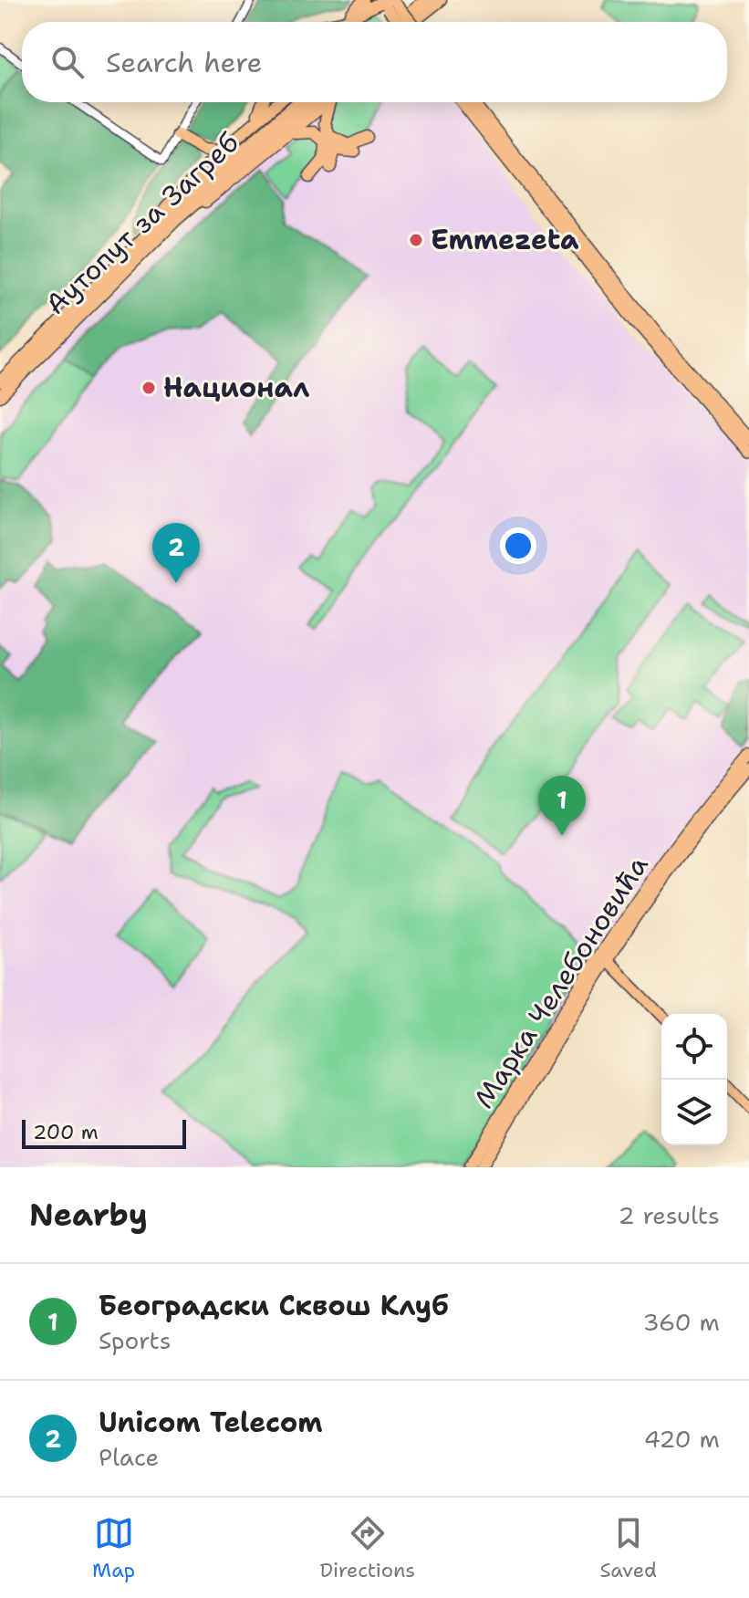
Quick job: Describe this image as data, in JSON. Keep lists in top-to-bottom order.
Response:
{
  "streets": {
    "highway": ["Аутопут за Загреб"],
    "main road": ["Марка Челебоновића"]
  },
  "places": ["Emmezeta", "Национал"],
  "scale_bar": "200 m",
  "page": {
    "search": "Search here",
    "pins": ["2", "1"],
    "scale": "200 m",
    "heading": ["Nearby", "2 results"],
    "list": [
      {
        "mark": "1",
        "name": "Београдски Сквош Клуб",
        "note": "Sports",
        "value": "360 m"
      },
      {
        "mark": "2",
        "name": "Unicom Telecom",
        "note": "Place",
        "value": "420 m"
      }
    ],
    "nav": ["Map", "Directions", "Saved"]
  }
}
